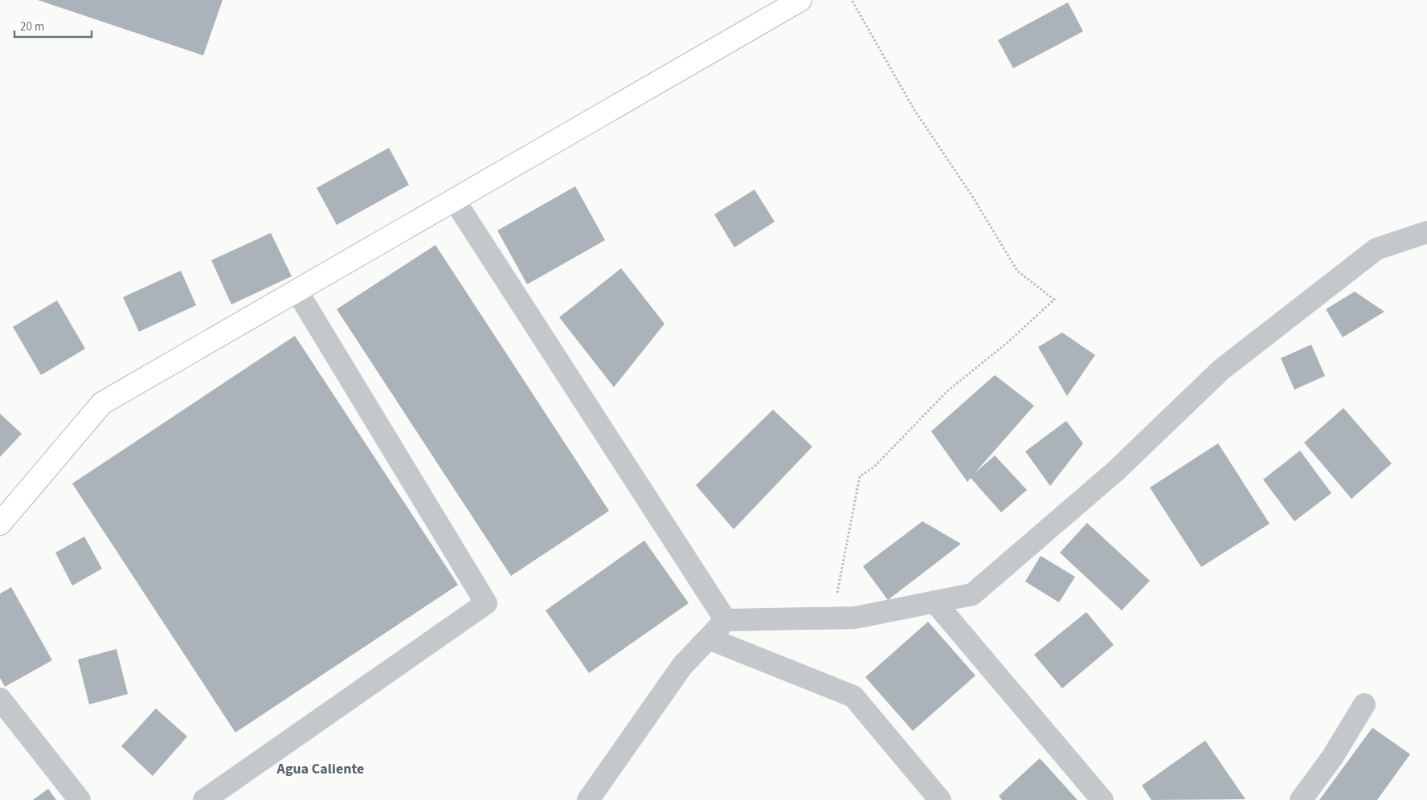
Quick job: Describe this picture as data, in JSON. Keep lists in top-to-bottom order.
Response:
{
  "districts": ["Agua Caliente"],
  "scale_bar": "20 m"
}
